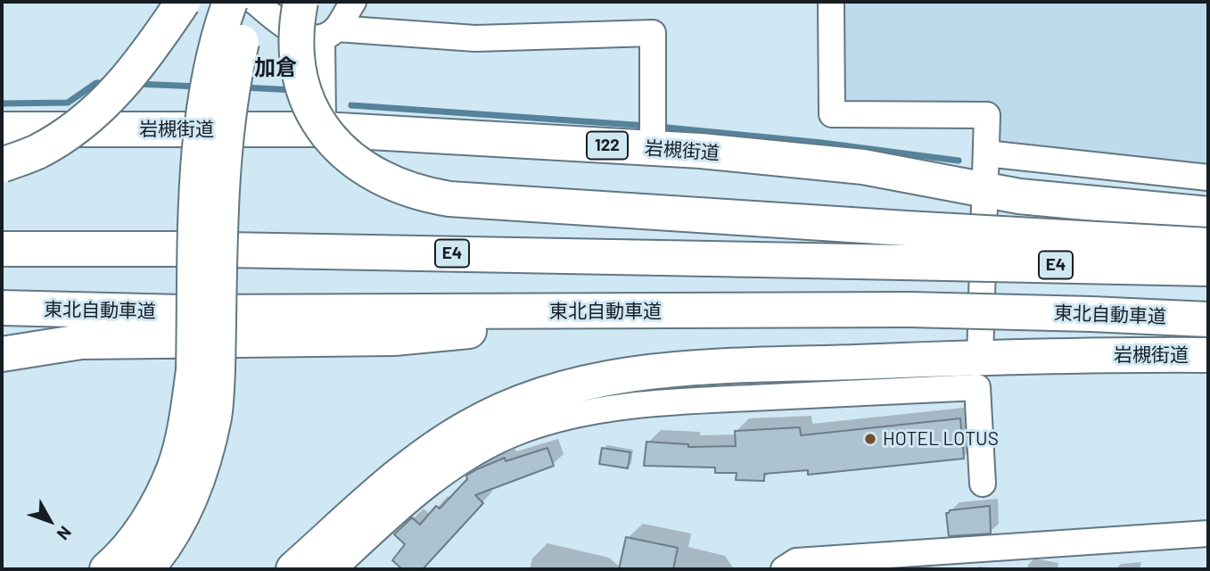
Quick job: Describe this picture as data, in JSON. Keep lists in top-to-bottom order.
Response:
{
  "streets": {
    "highway": [
      "岩槻街道",
      "122",
      "E4",
      "東北自動車道"
    ]
  },
  "districts": ["加倉"],
  "places": ["HOTEL LOTUS"],
  "north": "bottom right"
}
